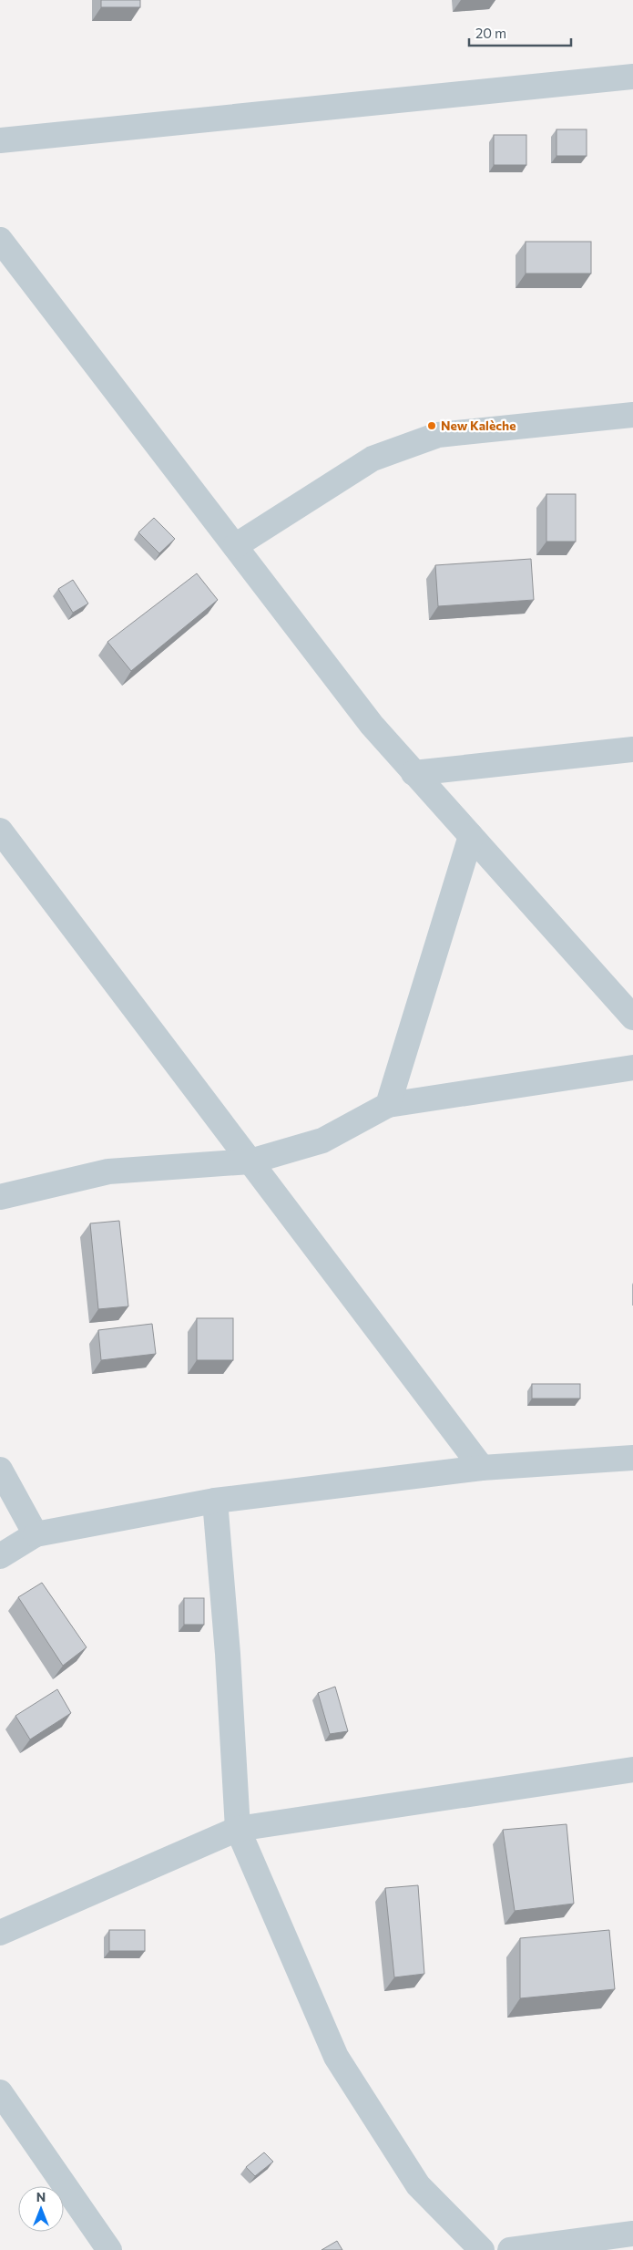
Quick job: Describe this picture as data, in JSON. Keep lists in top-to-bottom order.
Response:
{
  "places": ["New Kalèche"],
  "scale_bar": "20 m",
  "north": "top"
}
